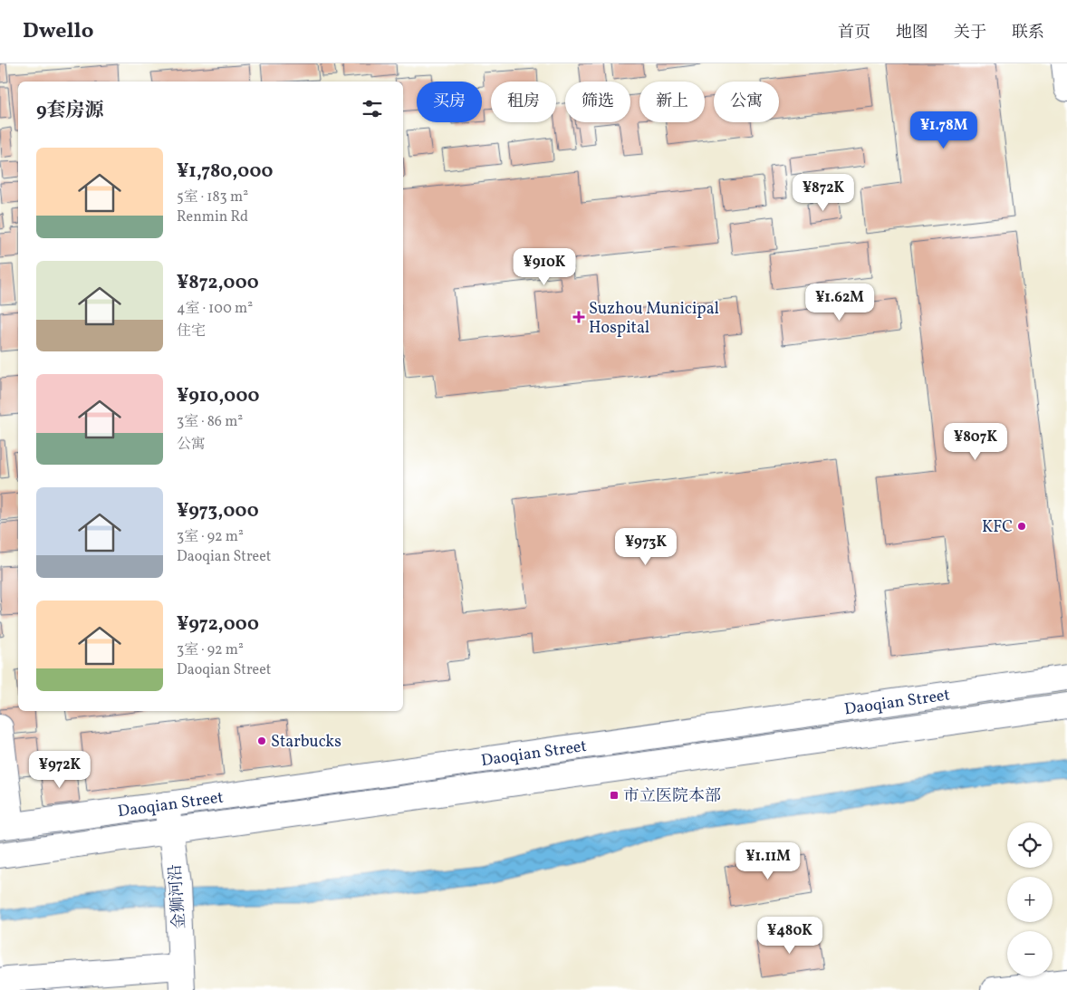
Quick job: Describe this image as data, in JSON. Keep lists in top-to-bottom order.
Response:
{
  "streets": {
    "main road": ["Daoqian Street", "金狮河沿"]
  },
  "crossings": [
    ["Daoqian Street", "金狮河沿"]
  ],
  "places": {
    "health": ["Suzhou Municipal Hospital"],
    "other": ["KFC", "Starbucks"],
    "transit": ["市立医院本部"]
  },
  "page": {
    "header": "Dwello",
    "nav": [
      "首页",
      "地图",
      "关于",
      "联系"
    ],
    "chip": [
      "买房",
      "租房",
      "筛选",
      "新上",
      "公寓"
    ],
    "heading": "9套房源",
    "price": [
      "¥1.78M",
      "¥872K",
      "¥910K",
      "¥1.62M",
      "¥807K",
      "¥973K",
      "¥972K",
      "¥1.11M",
      "¥480K"
    ],
    "list": [
      {
        "name": "¥1,780,000",
        "note": "5室 · 183 m² · Renmin Rd"
      },
      {
        "name": "¥872,000",
        "note": "4室 · 100 m² · 住宅"
      },
      {
        "name": "¥910,000",
        "note": "3室 · 86 m² · 公寓"
      },
      {
        "name": "¥973,000",
        "note": "3室 · 92 m² · Daoqian Street"
      },
      {
        "name": "¥972,000",
        "note": "3室 · 92 m² · Daoqian Street"
      }
    ],
    "map_buttons": ["+", "−"]
  }
}
